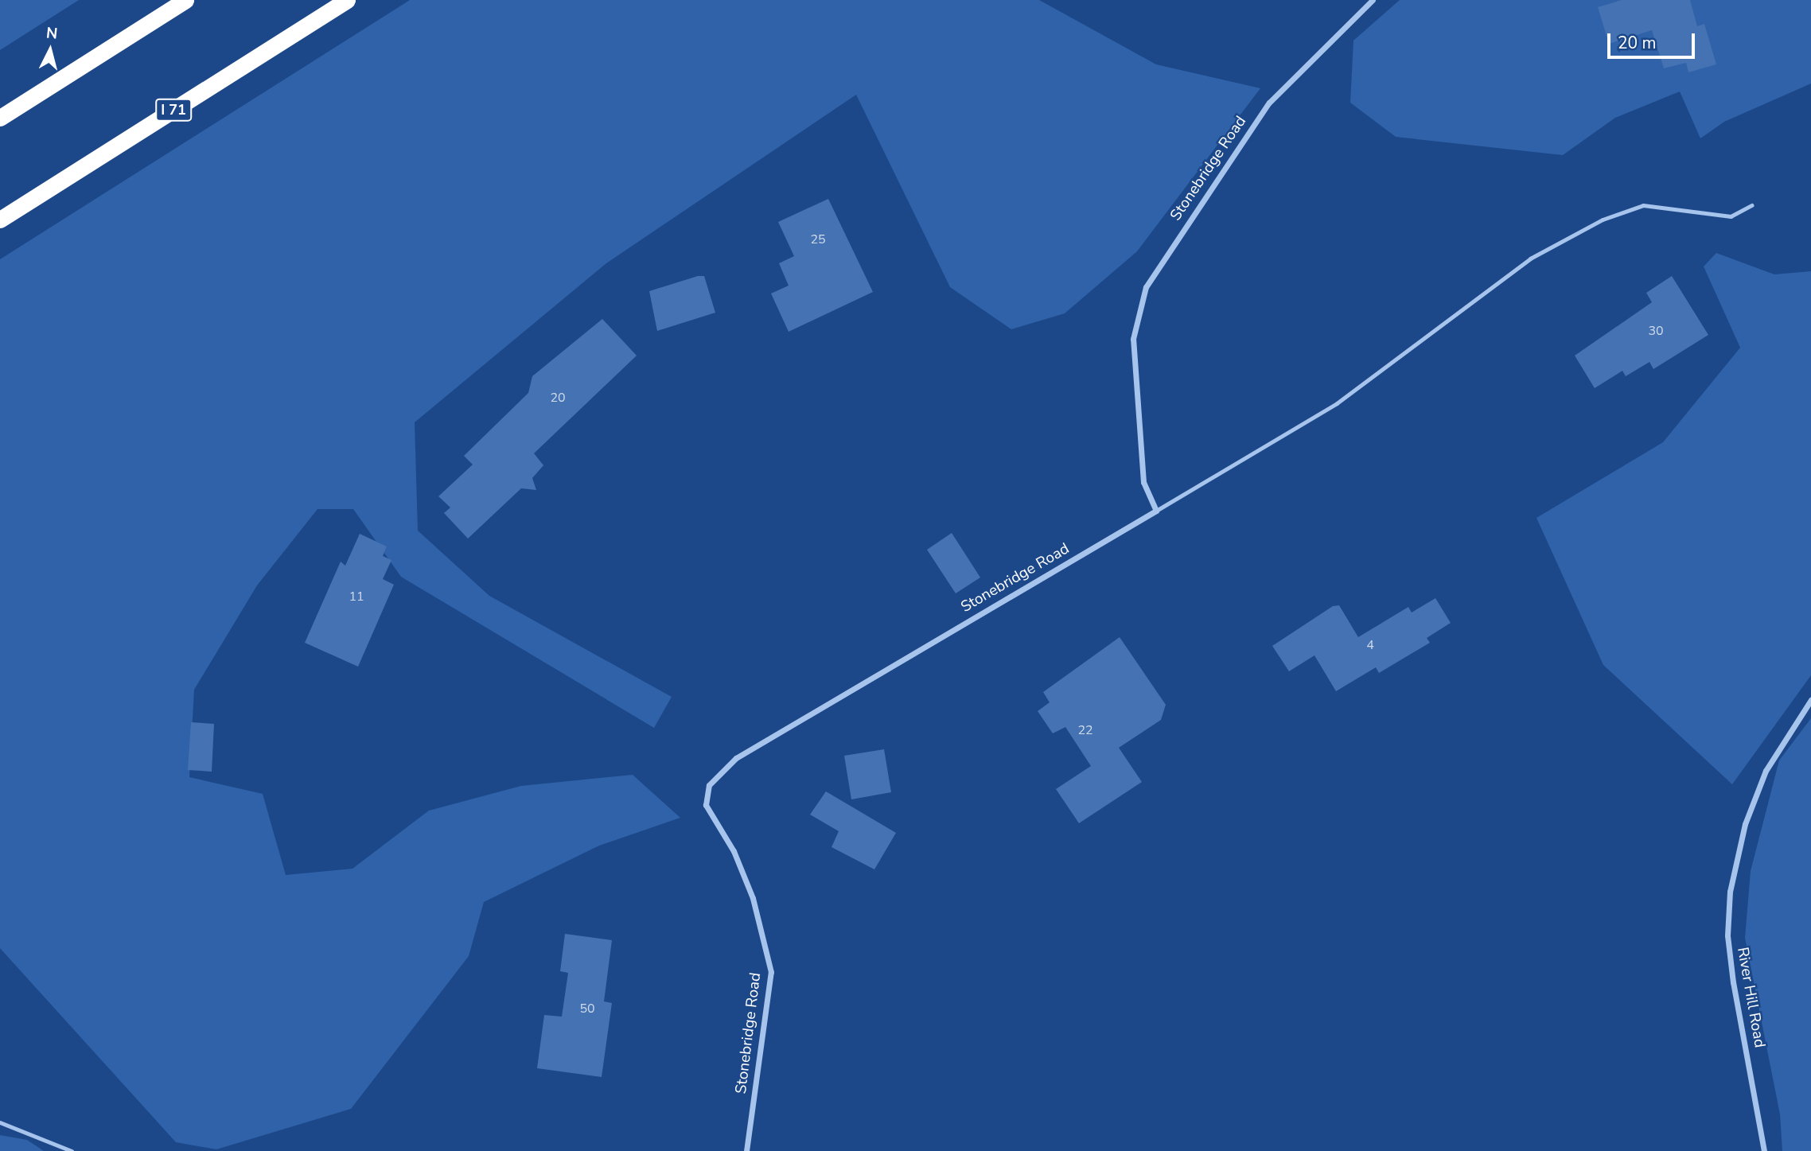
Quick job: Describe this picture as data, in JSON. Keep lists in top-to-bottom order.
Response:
{
  "streets": {
    "highway": ["I 71"],
    "street": ["Stonebridge Road", "River Hill Road"]
  },
  "house_numbers": [
    "25",
    "30",
    "20",
    "11",
    "4",
    "22",
    "50"
  ],
  "scale_bar": "20 m",
  "north": "top"
}
